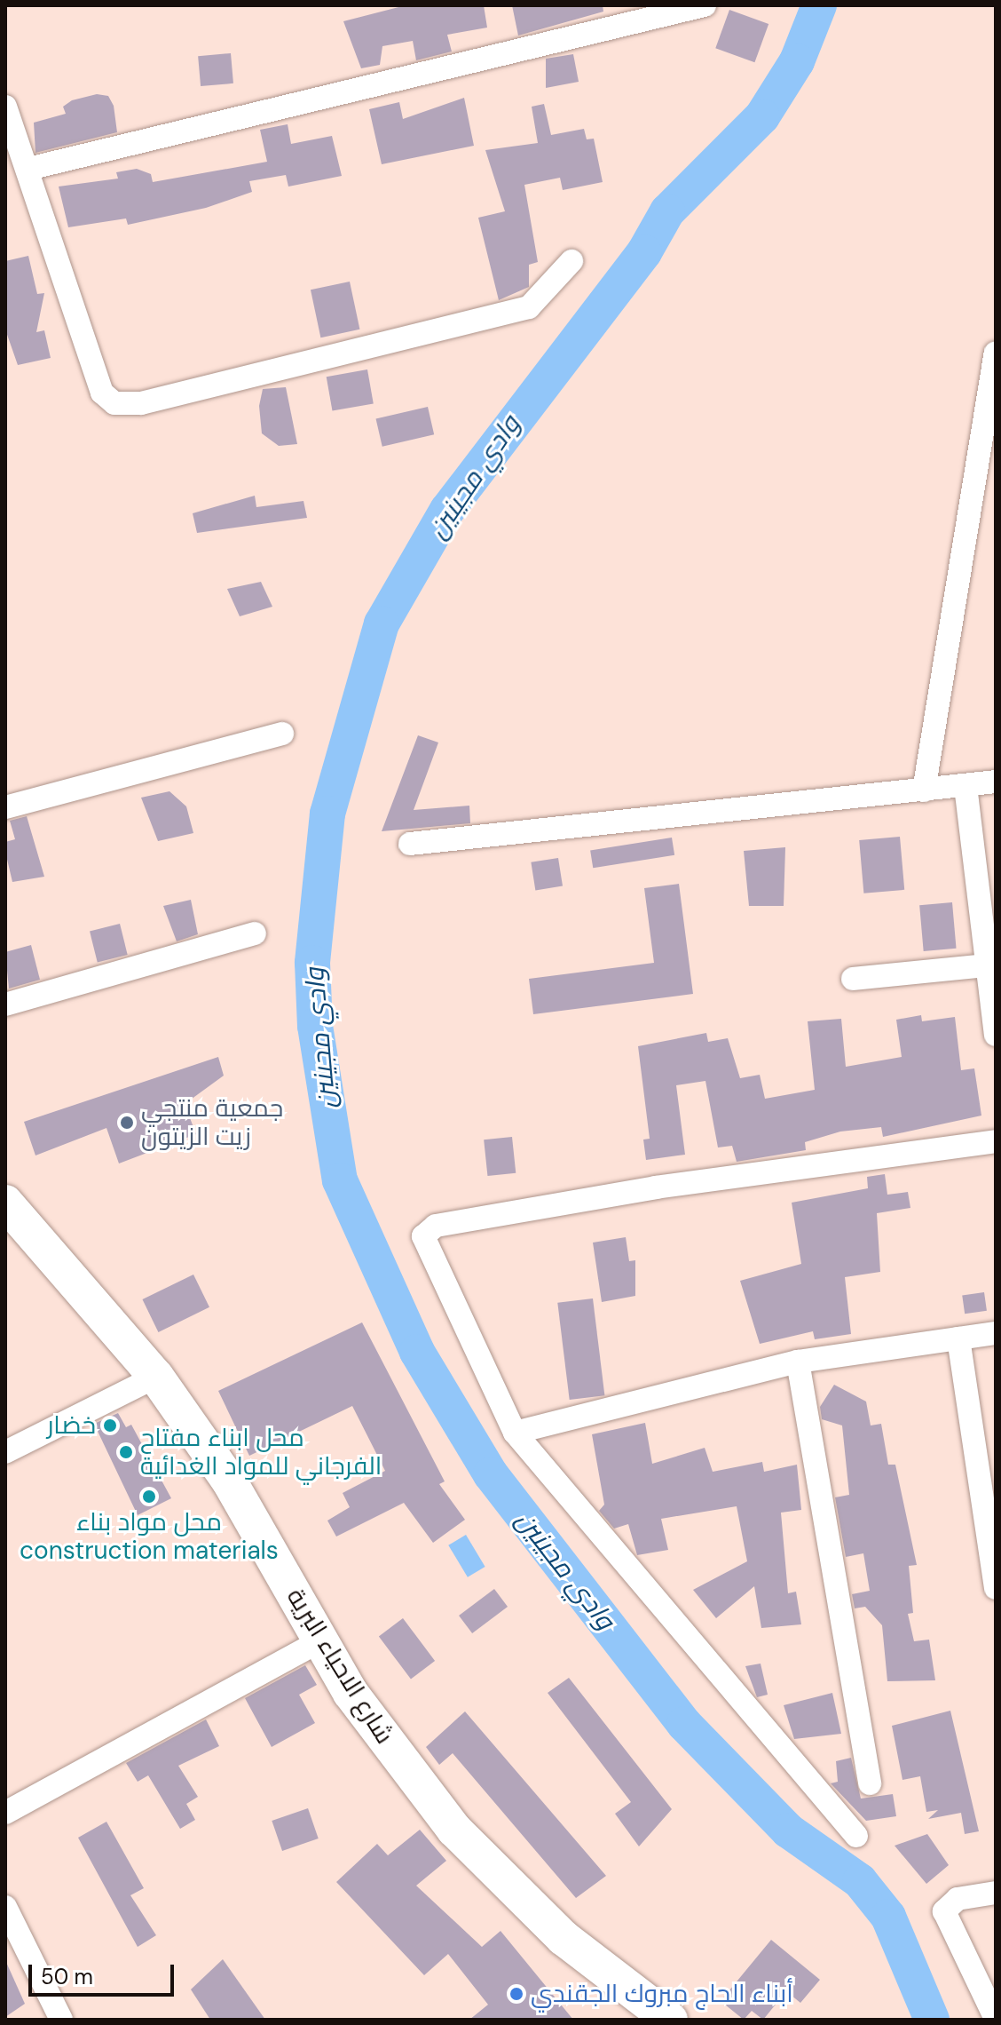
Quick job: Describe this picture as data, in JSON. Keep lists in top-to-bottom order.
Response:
{
  "streets": {
    "main road": ["شارع الاحياء البرية"]
  },
  "water": ["وادي مجينين"],
  "places": [
    "جمعية منتجي زيت الزيتون",
    "خضار",
    "محل ابناء مفتاح الفرجاني للمواد الغدائية",
    "محل مواد بناء construction materials",
    "أبناء الحاج مبروك الجقندي"
  ],
  "scale_bar": "50 m"
}
